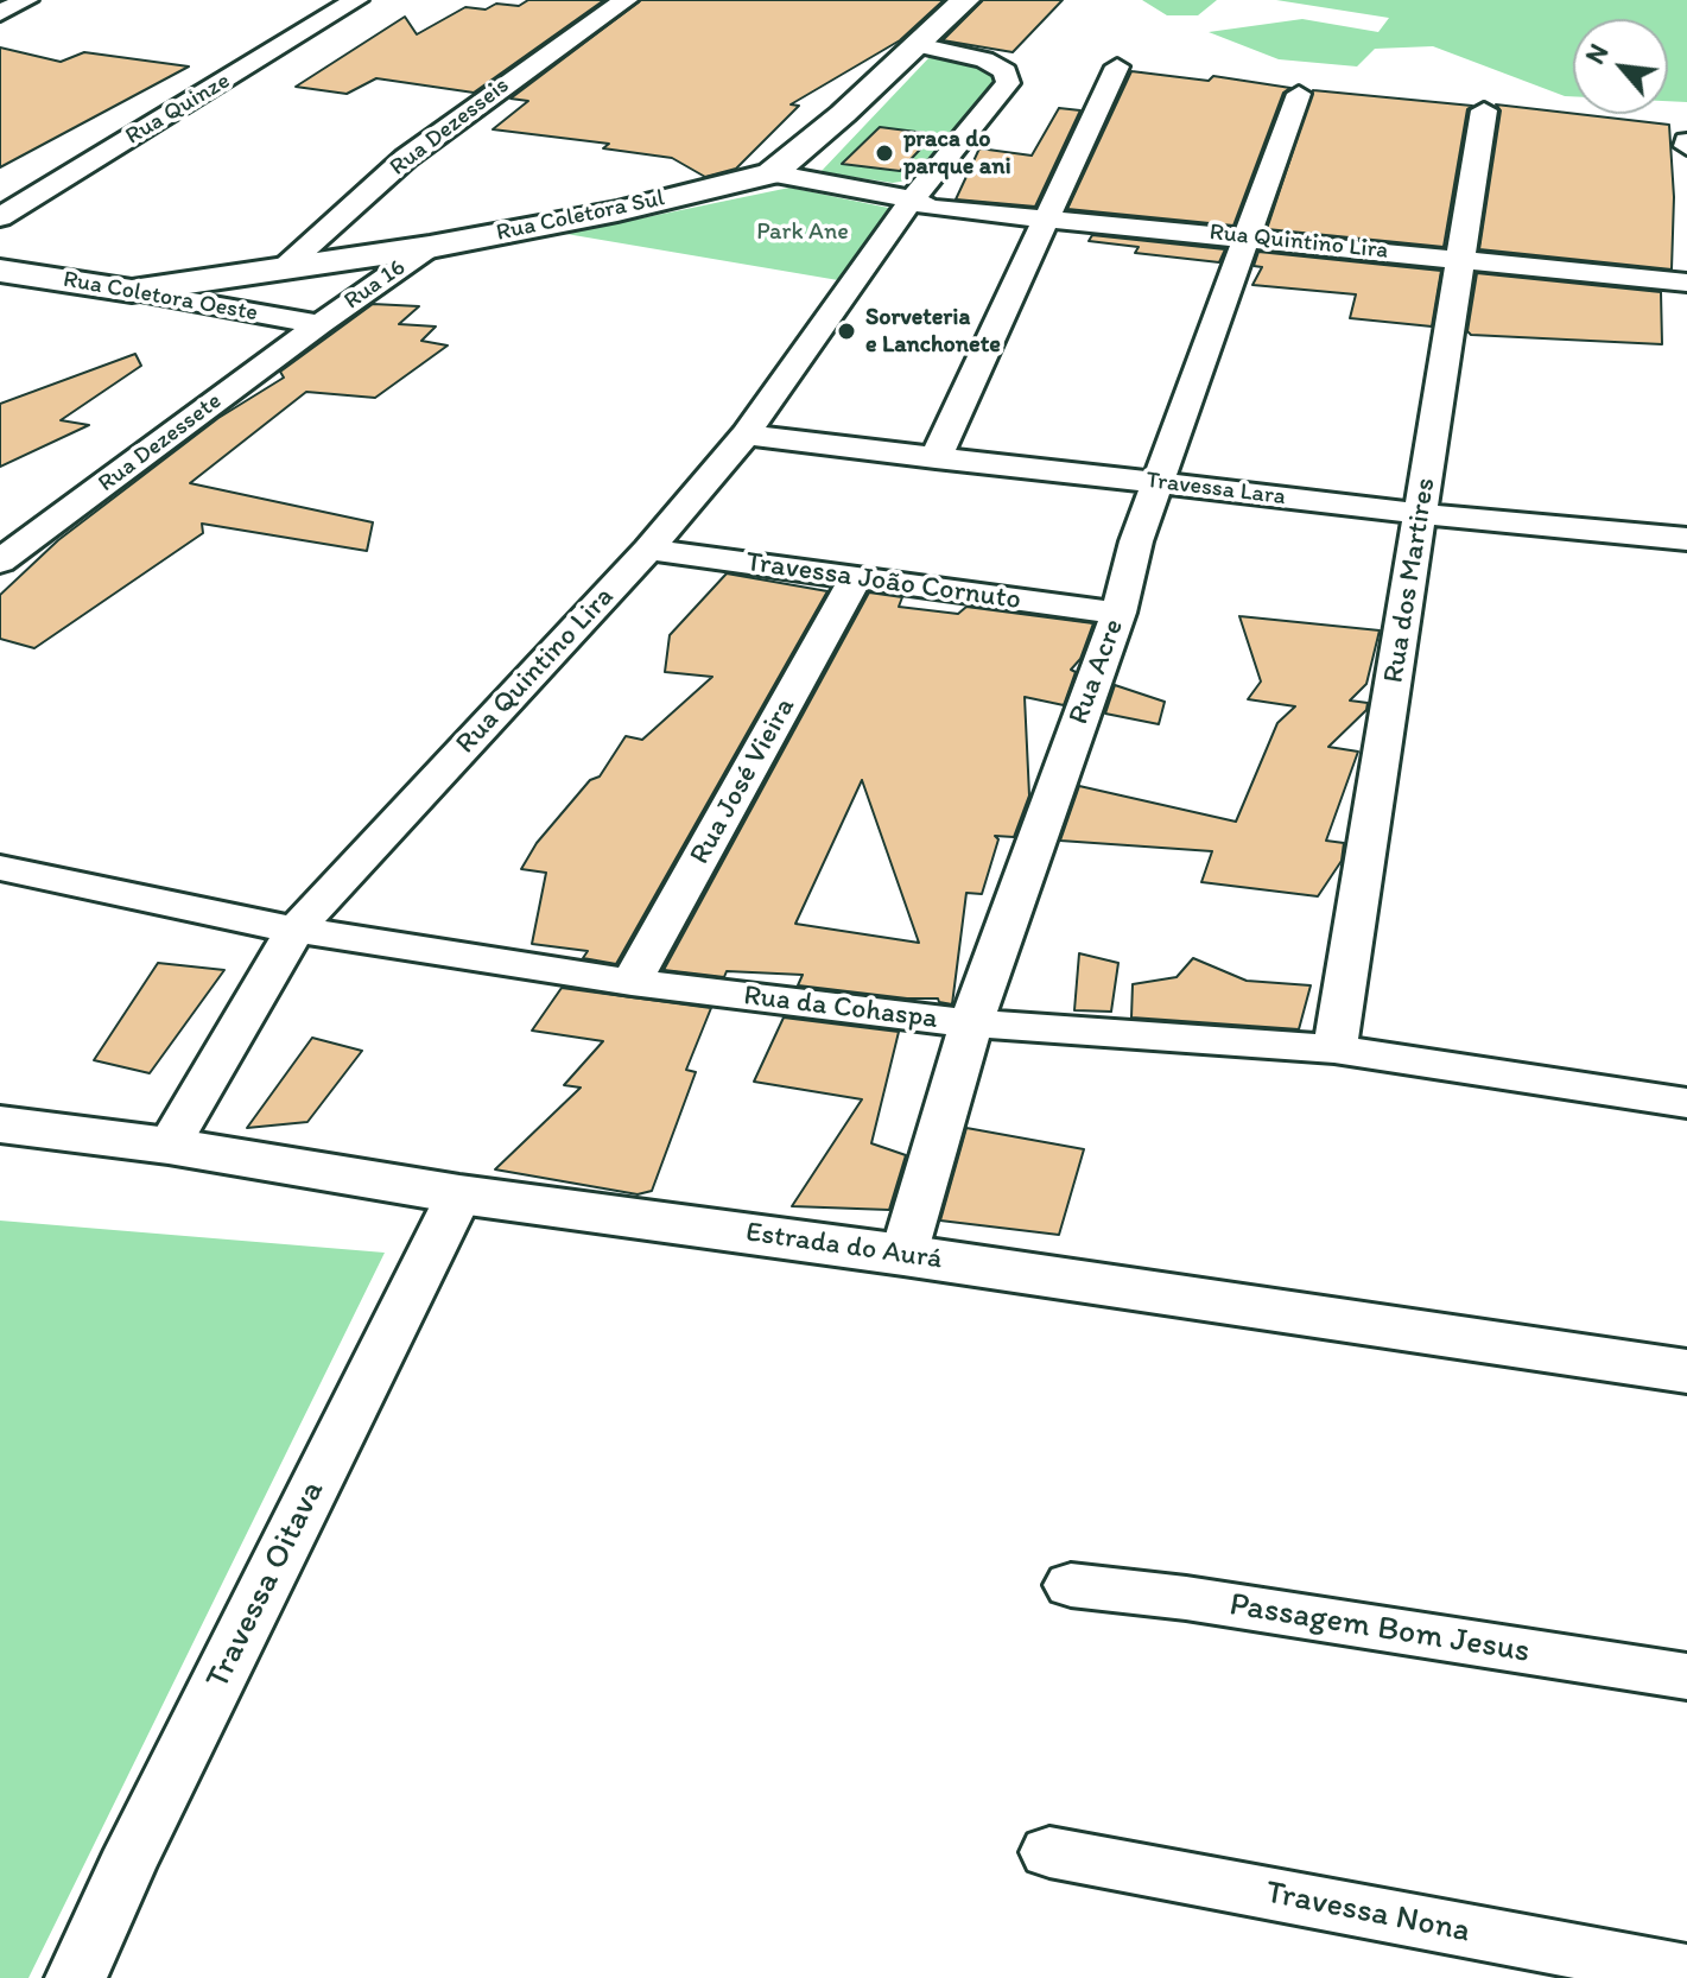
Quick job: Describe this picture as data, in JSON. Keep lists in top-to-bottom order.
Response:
{
  "streets": {
    "street": [
      "Rua Quinze",
      "Rua Dezesseis",
      "Rua Coletora Sul",
      "Rua Quintino Lira",
      "Rua 16",
      "Rua Coletora Oeste",
      "Rua Dezessete",
      "Travessa Lara",
      "Rua dos Martires",
      "Travessa João Cornuto",
      "Rua Acre",
      "Rua José Vieira",
      "Rua da Cohaspa",
      "Estrada do Aurá",
      "Travessa Oitava",
      "Passagem Bom Jesus",
      "Travessa Nona"
    ]
  },
  "crossings": [
    ["Rua Dezesseis", "Rua Coletora Sul"],
    ["Rua Coletora Sul", "Rua Quintino Lira"],
    ["Rua Coletora Sul", "Rua 16"],
    ["Rua Coletora Sul", "Rua Coletora Oeste"],
    ["Rua Quintino Lira", "Travessa Lara"],
    ["Rua Quintino Lira", "Rua dos Martires"],
    ["Rua Quintino Lira", "Travessa João Cornuto"],
    ["Rua Quintino Lira", "Rua Acre"],
    ["Rua Quintino Lira", "Rua da Cohaspa"],
    ["Rua Quintino Lira", "Estrada do Aurá"],
    ["Rua 16", "Rua Coletora Oeste"],
    ["Rua 16", "Rua Dezessete"],
    ["Rua Coletora Oeste", "Rua Dezessete"],
    ["Travessa Lara", "Rua dos Martires"],
    ["Travessa Lara", "Rua Acre"],
    ["Rua dos Martires", "Rua da Cohaspa"],
    ["Travessa João Cornuto", "Rua Acre"],
    ["Travessa João Cornuto", "Rua José Vieira"],
    ["Rua Acre", "Rua da Cohaspa"],
    ["Rua Acre", "Estrada do Aurá"],
    ["Rua José Vieira", "Rua da Cohaspa"],
    ["Estrada do Aurá", "Travessa Oitava"]
  ],
  "parks": ["Park Ane"],
  "places": ["praca do parque ani", "Sorveteria e Lanchonete"],
  "north": "top left"
}
